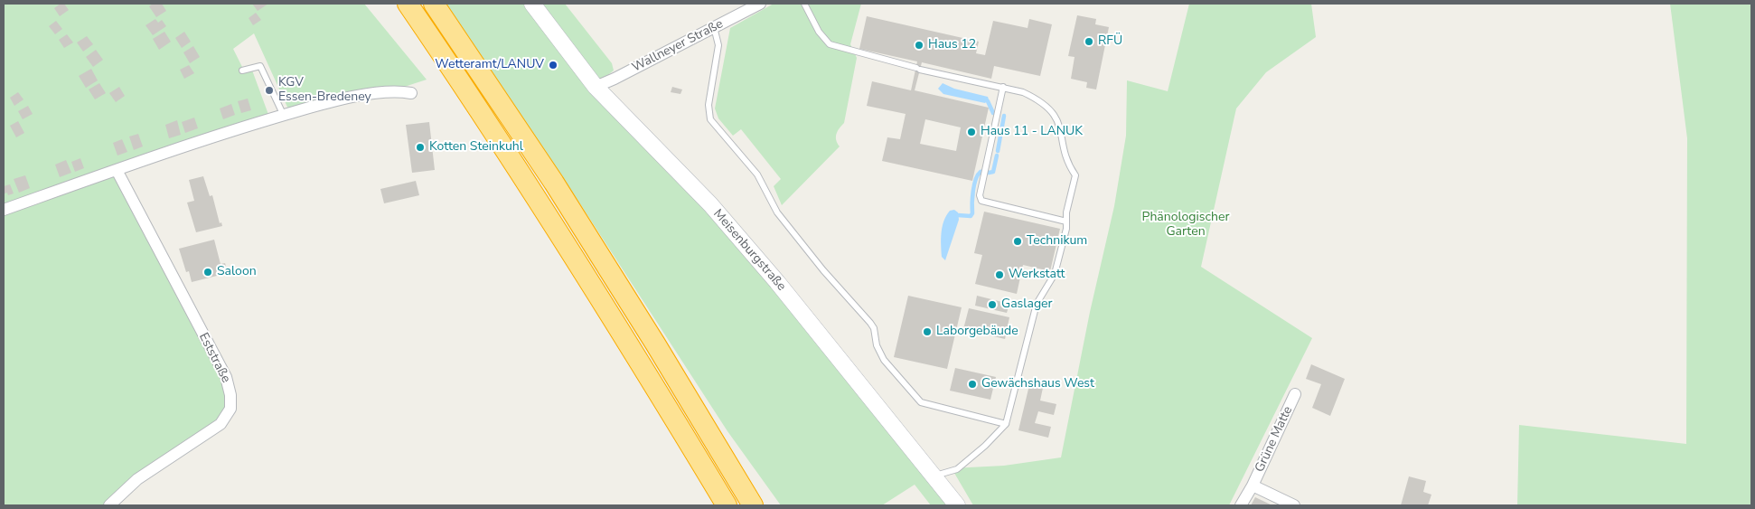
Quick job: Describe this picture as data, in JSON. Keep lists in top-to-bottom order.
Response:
{
  "streets": {
    "main road": ["Meisenburgstraße"],
    "street": ["Wallneyer Straße", "Eststraße", "Grüne Matte"]
  },
  "crossings": [
    ["Wallneyer Straße", "Meisenburgstraße"]
  ],
  "parks": ["Phänologischer Garten"],
  "places": [
    "RFÜ",
    "Haus 12",
    "Wetteramt/LANUV",
    "KGV Essen-Bredeney",
    "Haus 11 - LANUK",
    "Kotten Steinkuhl",
    "Technikum",
    "Saloon",
    "Werkstatt",
    "Gaslager",
    "Laborgebäude",
    "Gewächshaus West"
  ]
}
